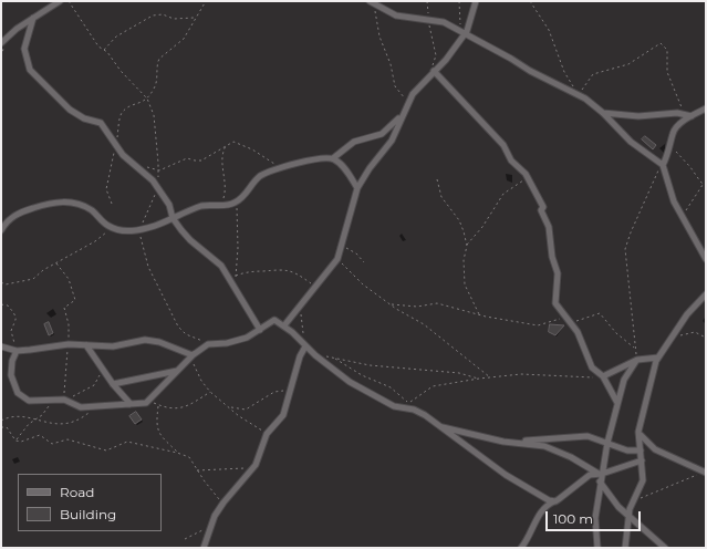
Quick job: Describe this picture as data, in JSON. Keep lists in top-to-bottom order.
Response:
{
  "legend": ["Road", "Building"],
  "scale_bar": "100 m"
}
